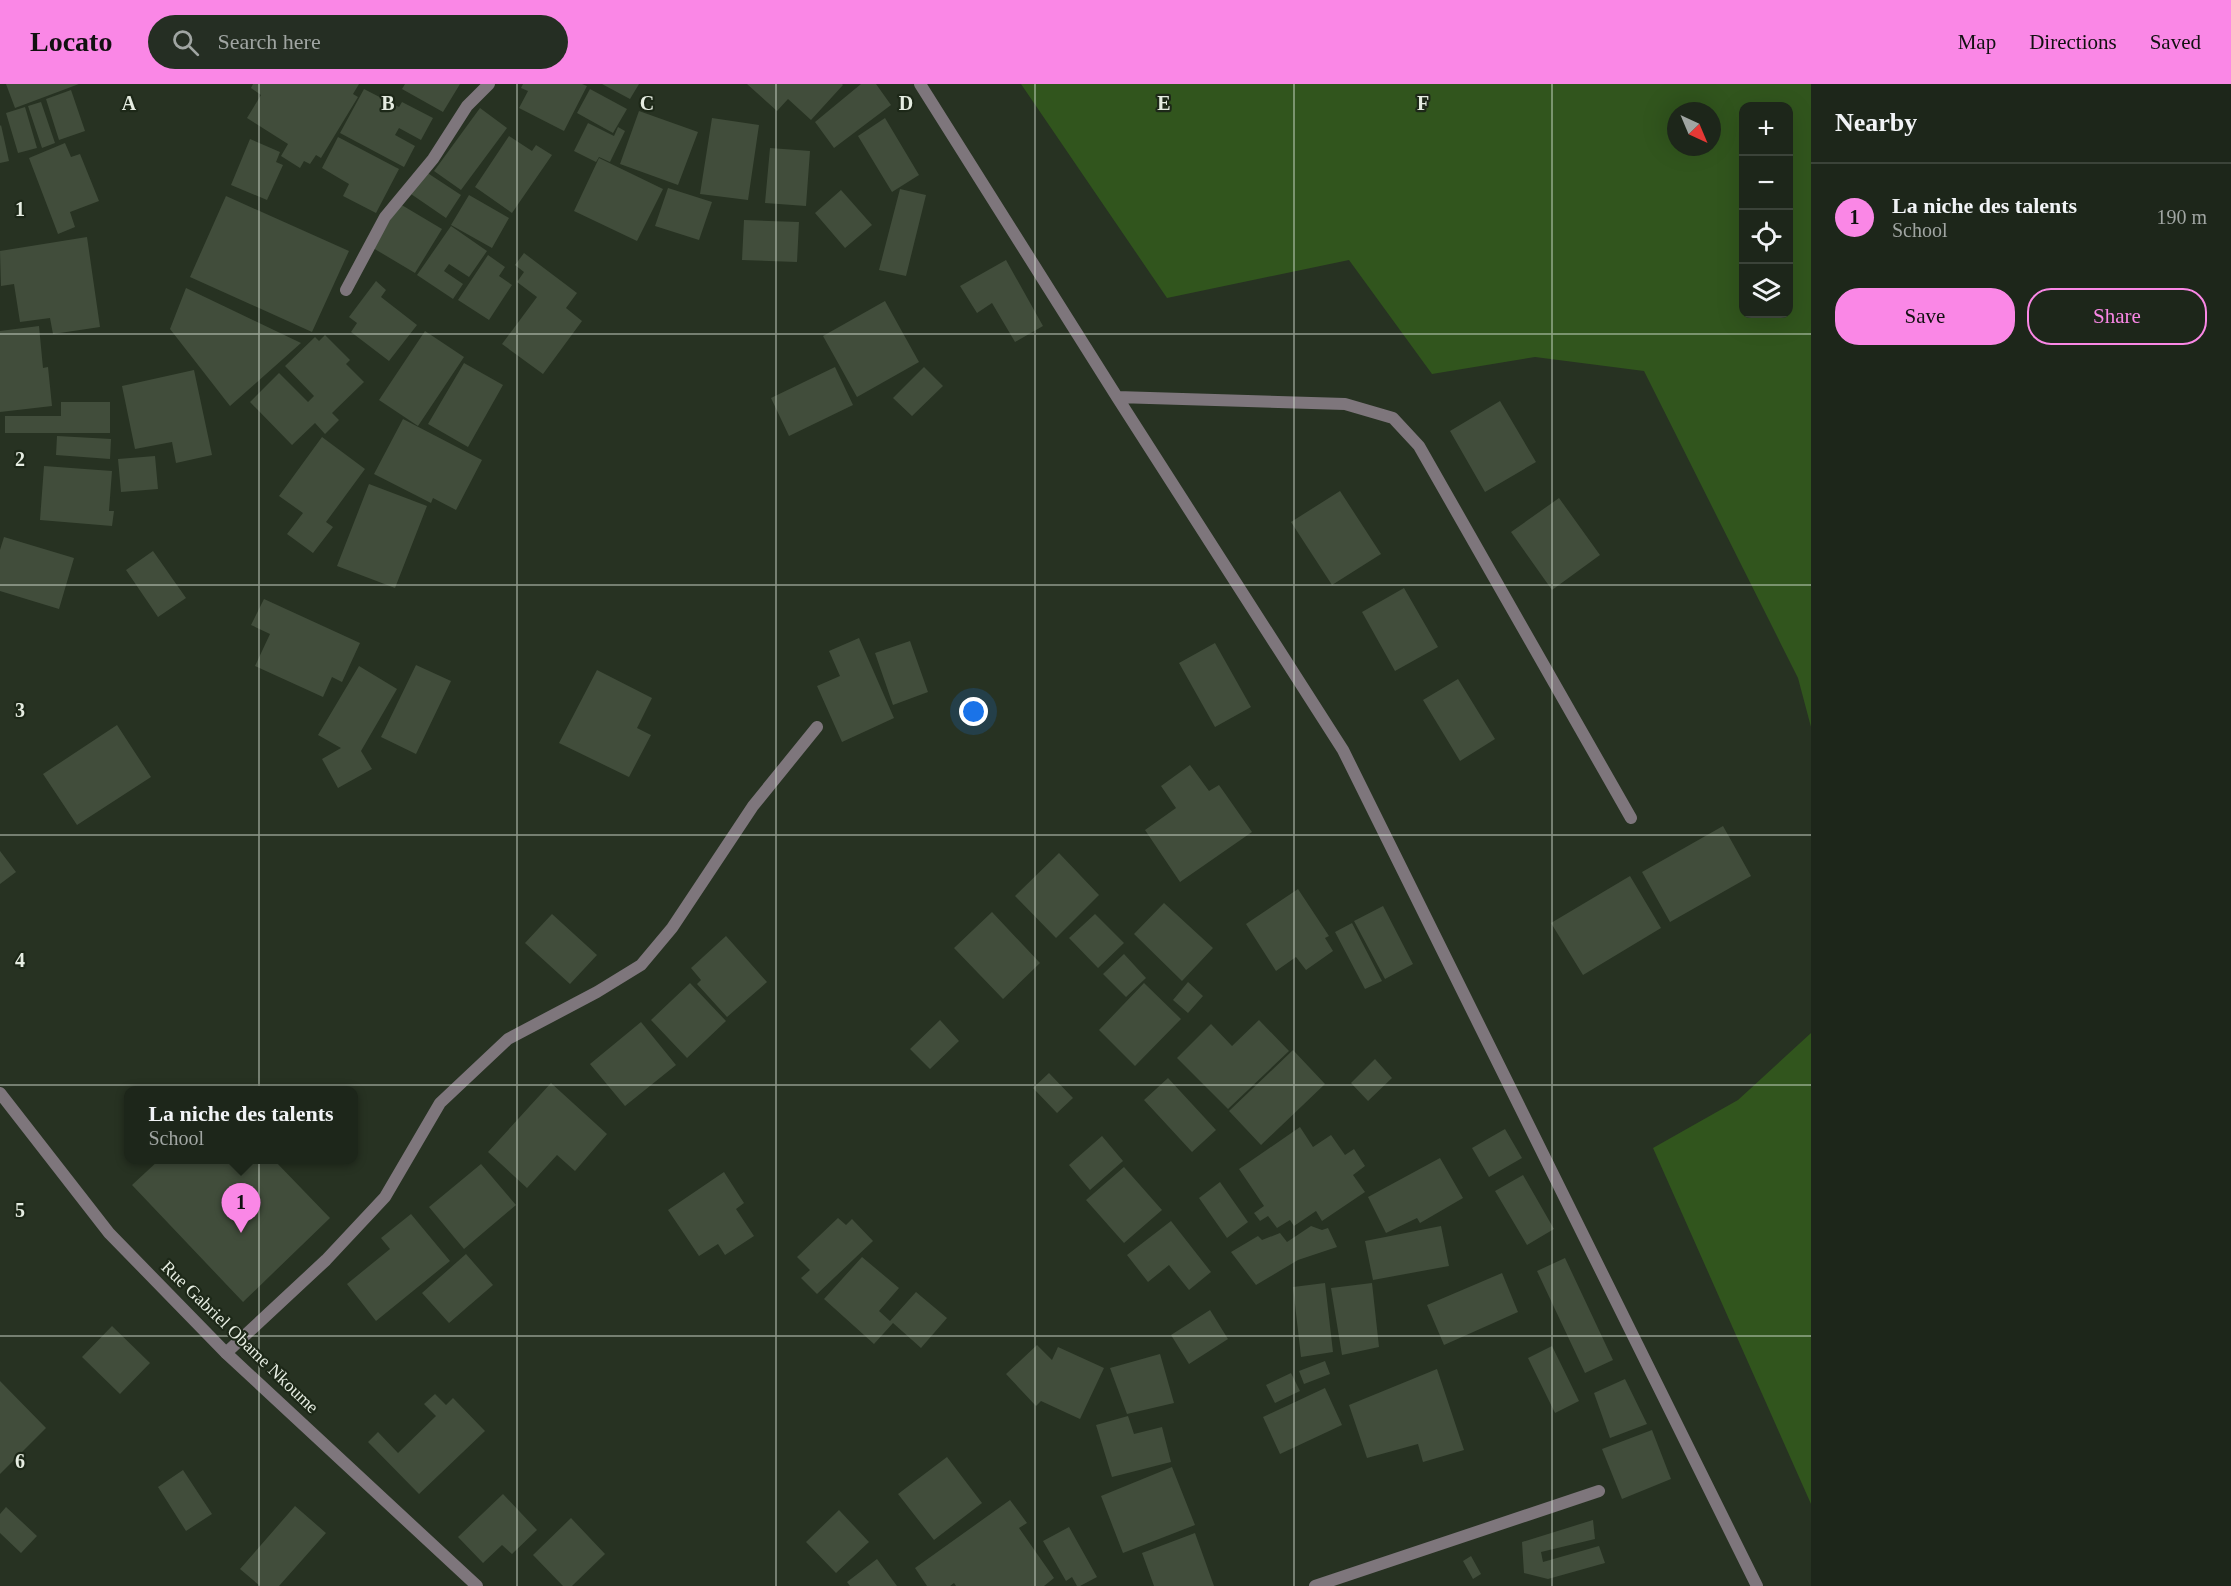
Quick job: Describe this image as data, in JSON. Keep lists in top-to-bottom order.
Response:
{
  "streets": {
    "street": ["Rue Gabriel Obame Nkoume"]
  },
  "north": "bottom right",
  "page": {
    "header": "Locato",
    "search": "Search here",
    "nav": ["Map", "Directions", "Saved"],
    "heading": "Nearby",
    "map_buttons": ["+", "−"],
    "list": [
      {
        "mark": "1",
        "name": "La niche des talents",
        "note": "School",
        "value": "190 m"
      }
    ],
    "buttons": ["Save", "Share"],
    "popup": ["La niche des talents", "School"],
    "pins": "1"
  },
  "grid": {
    "columns": [
      "A",
      "B",
      "C",
      "D",
      "E",
      "F"
    ],
    "rows": [
      "1",
      "2",
      "3",
      "4",
      "5",
      "6"
    ]
  }
}
